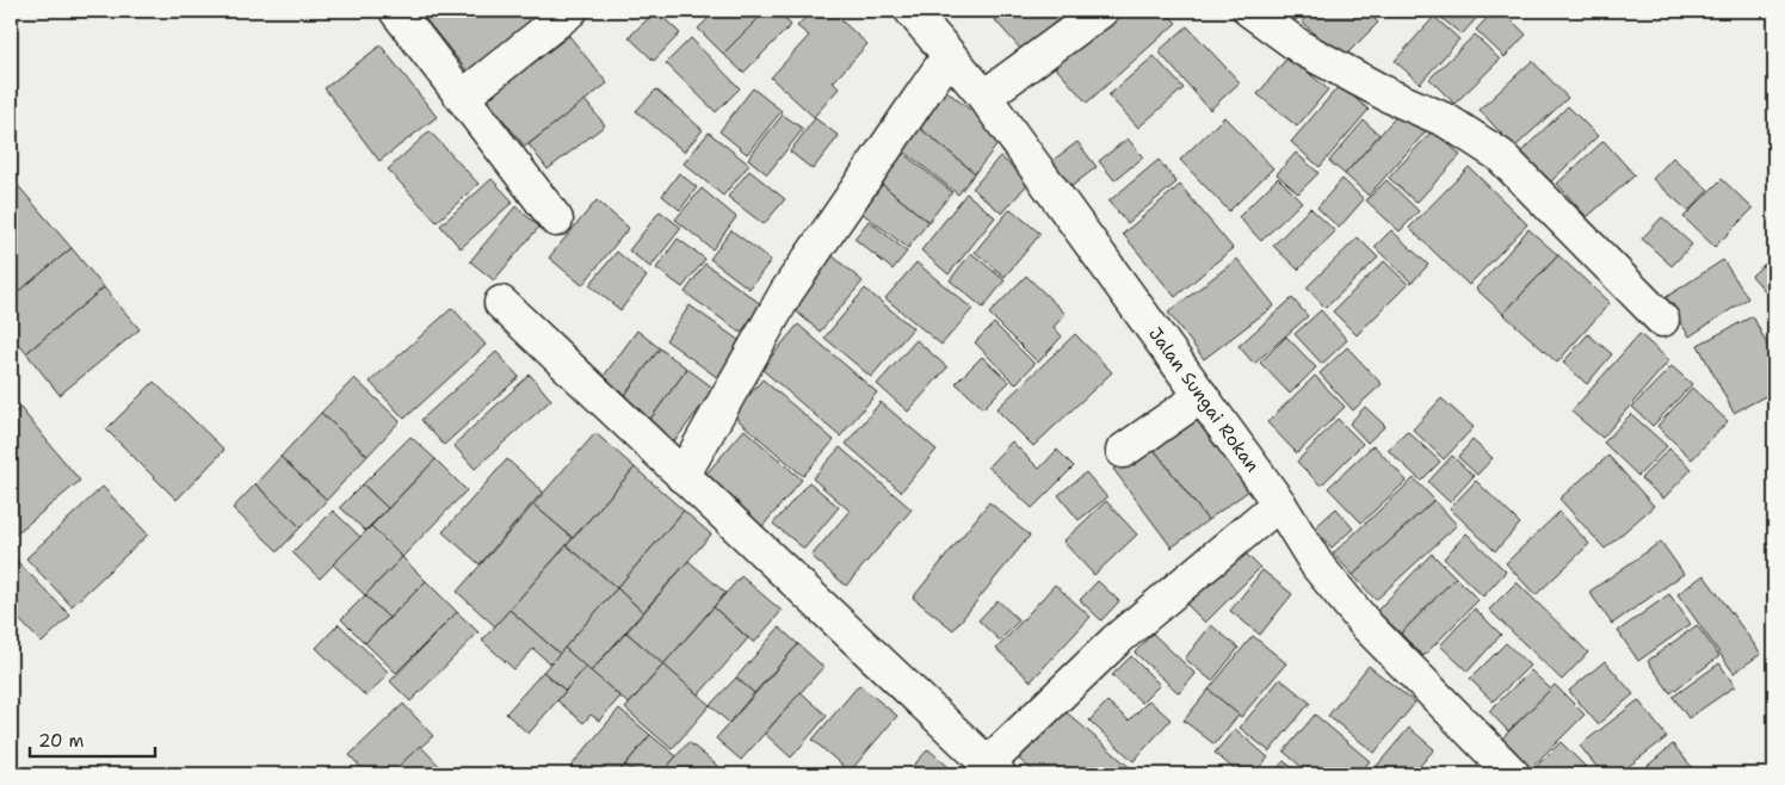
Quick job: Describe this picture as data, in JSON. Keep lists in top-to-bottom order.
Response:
{
  "streets": {
    "street": ["Jalan Sungai Rokan"]
  },
  "scale_bar": "20 m"
}
